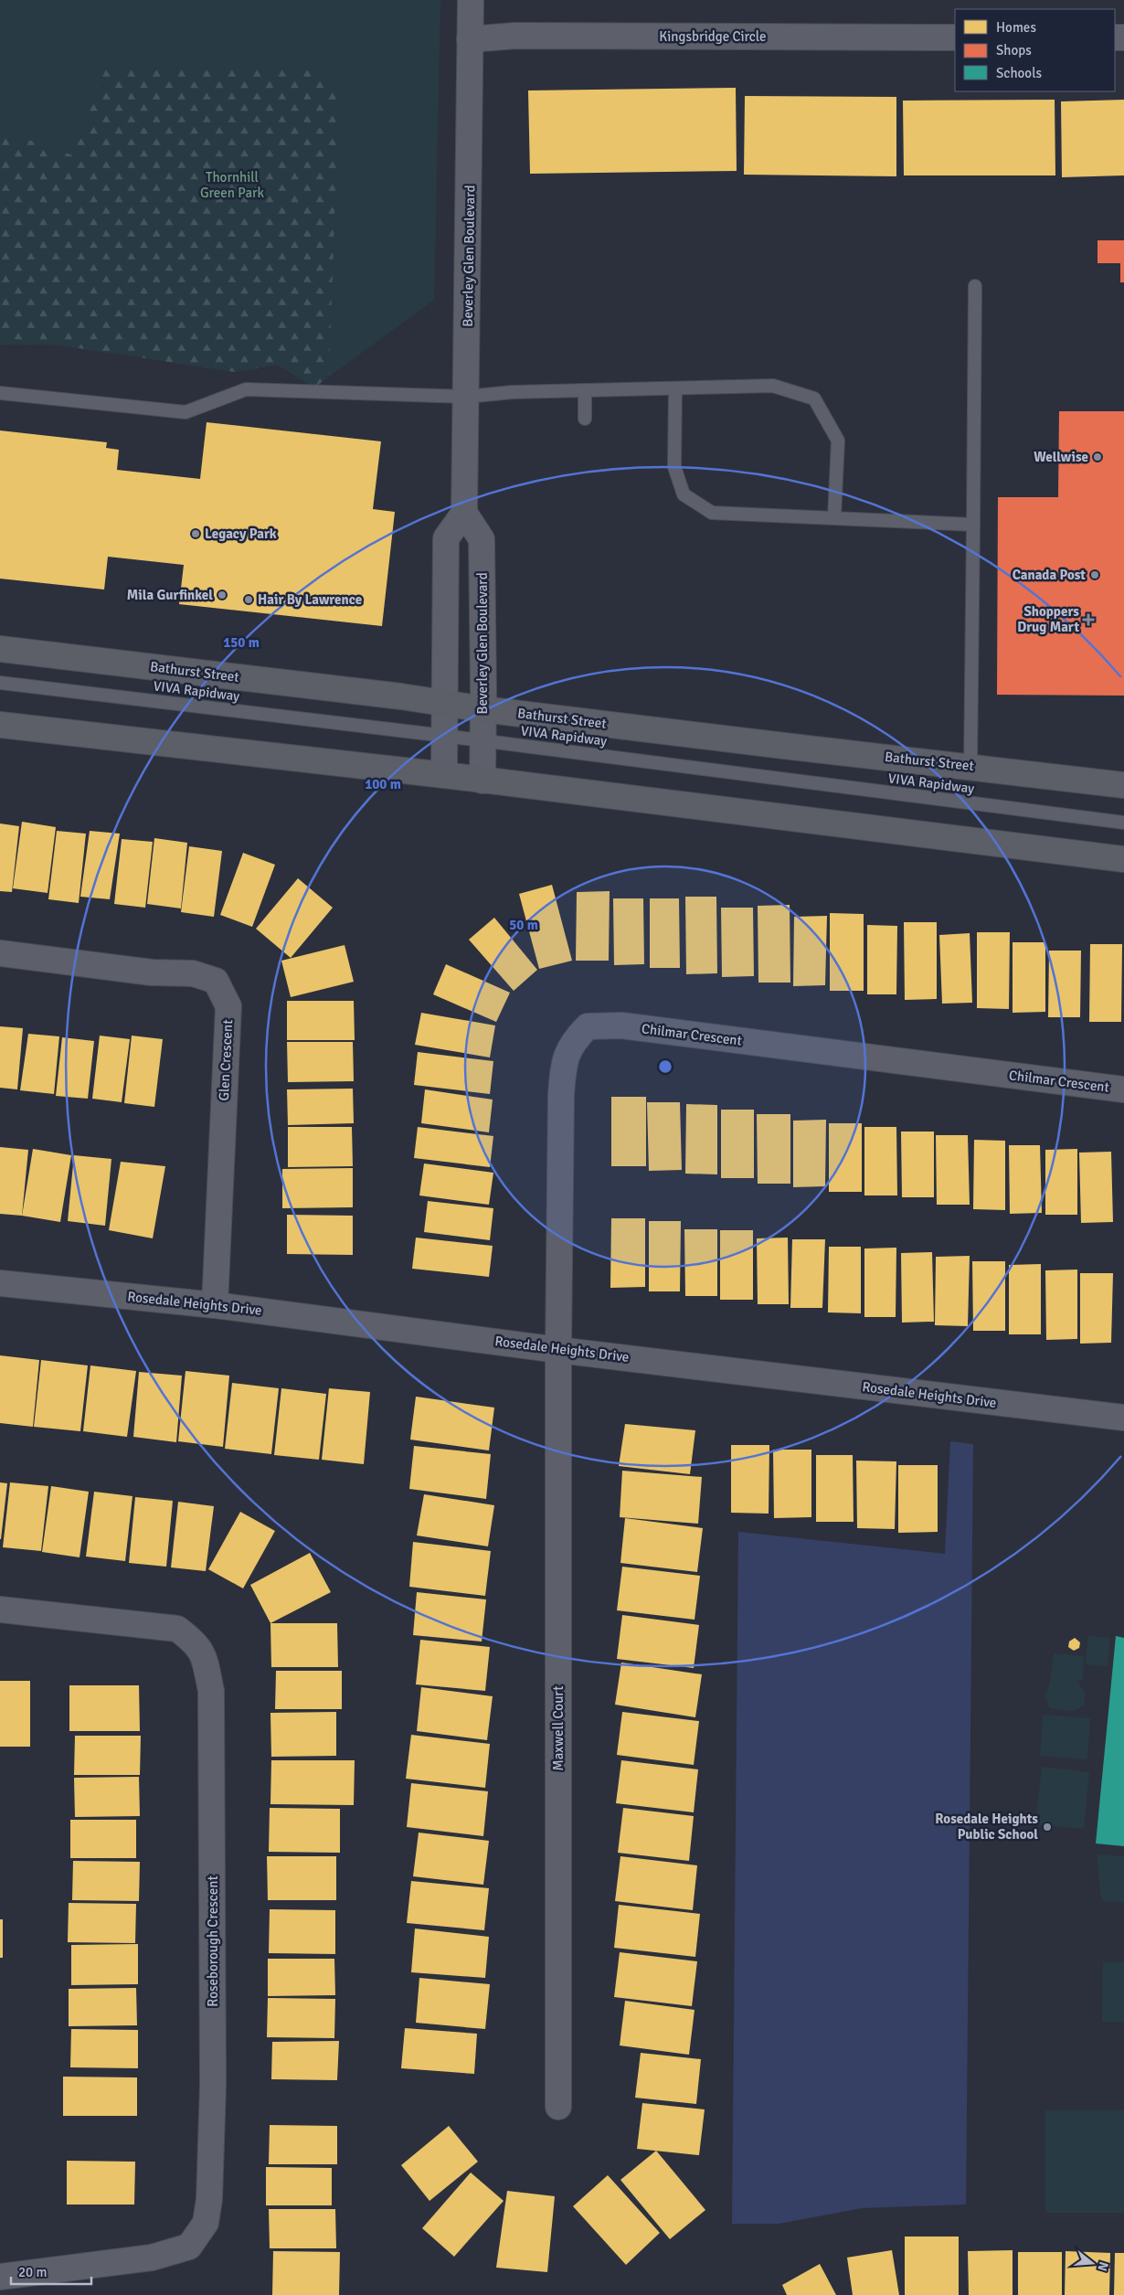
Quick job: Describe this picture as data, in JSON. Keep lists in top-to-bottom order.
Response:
{
  "streets": {
    "main road": ["Bathurst Street"],
    "street": [
      "Kingsbridge Circle",
      "Beverley Glen Boulevard",
      "Chilmar Crescent",
      "Glen Crescent",
      "Rosedale Heights Drive",
      "Maxwell Court",
      "Roseborough Crescent"
    ],
    "lane": ["VIVA Rapidway"]
  },
  "crossings": [
    ["Kingsbridge Circle", "Beverley Glen Boulevard"],
    ["Beverley Glen Boulevard", "Bathurst Street"],
    ["Beverley Glen Boulevard", "VIVA Rapidway"],
    ["Chilmar Crescent", "Rosedale Heights Drive"],
    ["Chilmar Crescent", "Maxwell Court"],
    ["Glen Crescent", "Rosedale Heights Drive"],
    ["Rosedale Heights Drive", "Maxwell Court"]
  ],
  "parks": ["Thornhill Green Park"],
  "places": {
    "other": [
      "Wellwise",
      "Legacy Park",
      "Canada Post",
      "Mila Gurfinkel",
      "Hair By Lawrence",
      "Rosedale Heights Public School"
    ],
    "health": ["Shoppers Drug Mart"]
  },
  "legend": ["Homes", "Shops", "Schools"],
  "scale_bar": "20 m",
  "north": "right",
  "rings": ["150 m", "100 m", "50 m"]
}
